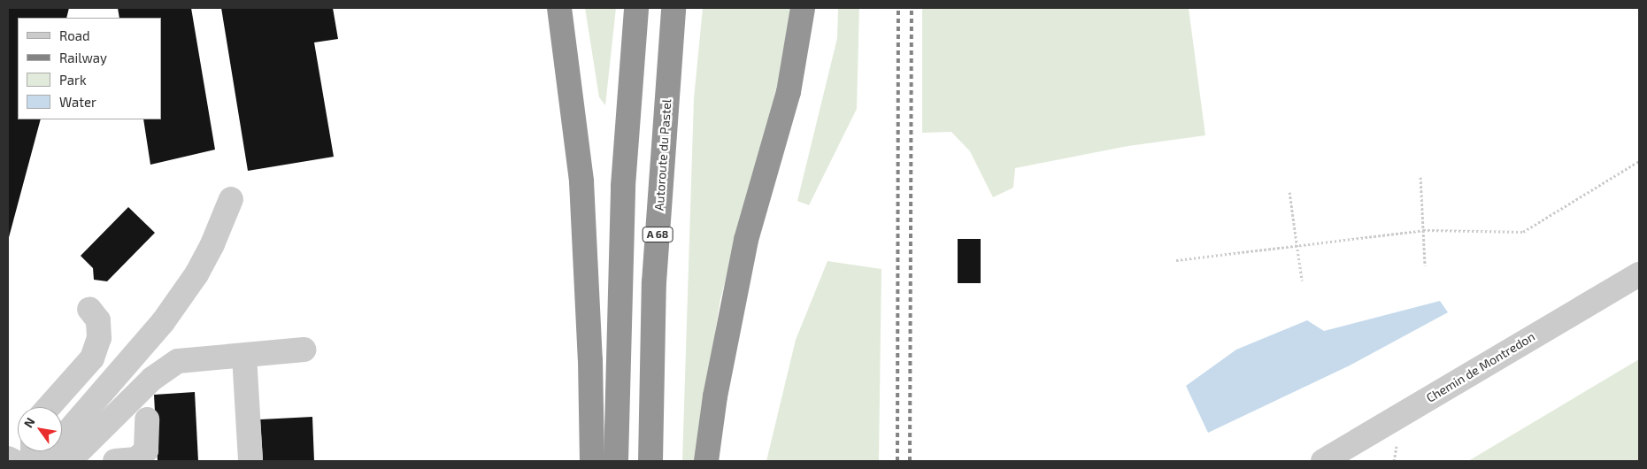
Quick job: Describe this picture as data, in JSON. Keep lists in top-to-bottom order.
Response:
{
  "streets": {
    "highway": ["Autoroute du Pastel", "A 68"],
    "street": ["Chemin de Montredon"]
  },
  "legend": [
    "Road",
    "Railway",
    "Park",
    "Water"
  ],
  "north": "top left"
}
